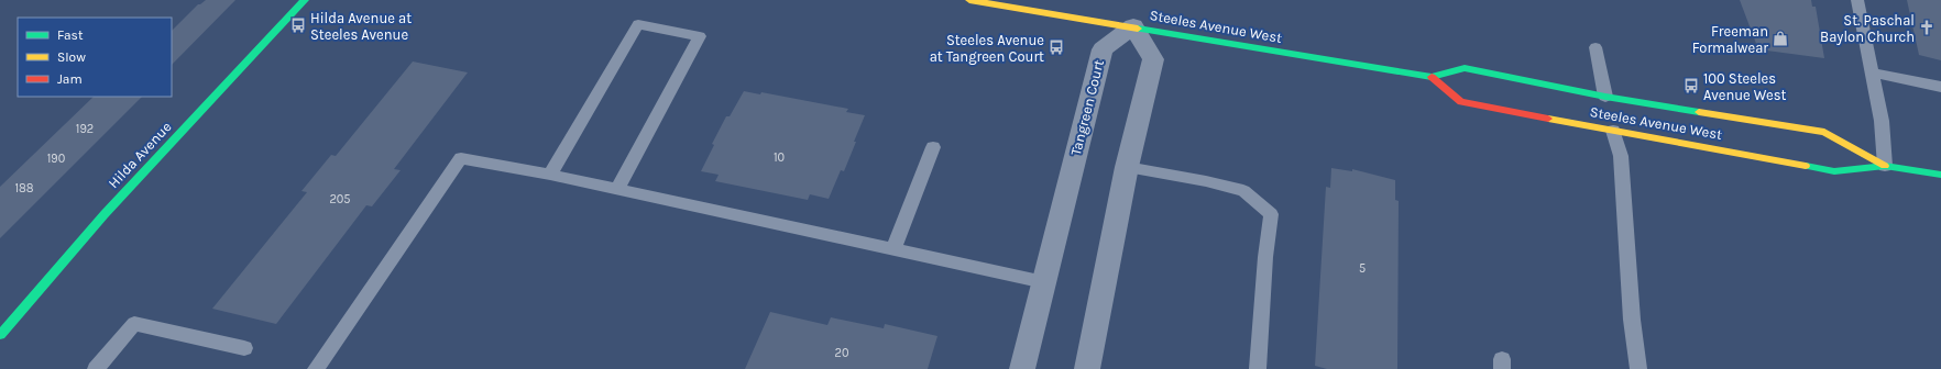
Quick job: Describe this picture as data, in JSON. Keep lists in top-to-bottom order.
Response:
{
  "streets": {
    "main road": ["Steeles Avenue West", "Hilda Avenue"],
    "street": ["Tangreen Court"]
  },
  "crossings": [
    ["Steeles Avenue West", "Tangreen Court"]
  ],
  "places": {
    "bus stop": ["Hilda Avenue at Steeles Avenue", "Steeles Avenue at Tangreen Court", "100 Steeles Avenue West"],
    "church": ["St. Paschal Baylon Church"],
    "shop": ["Freeman Formalwear"]
  },
  "house_numbers": [
    "192",
    "10",
    "190",
    "188",
    "205",
    "5",
    "20"
  ],
  "legend": ["Fast", "Slow", "Jam"]
}
